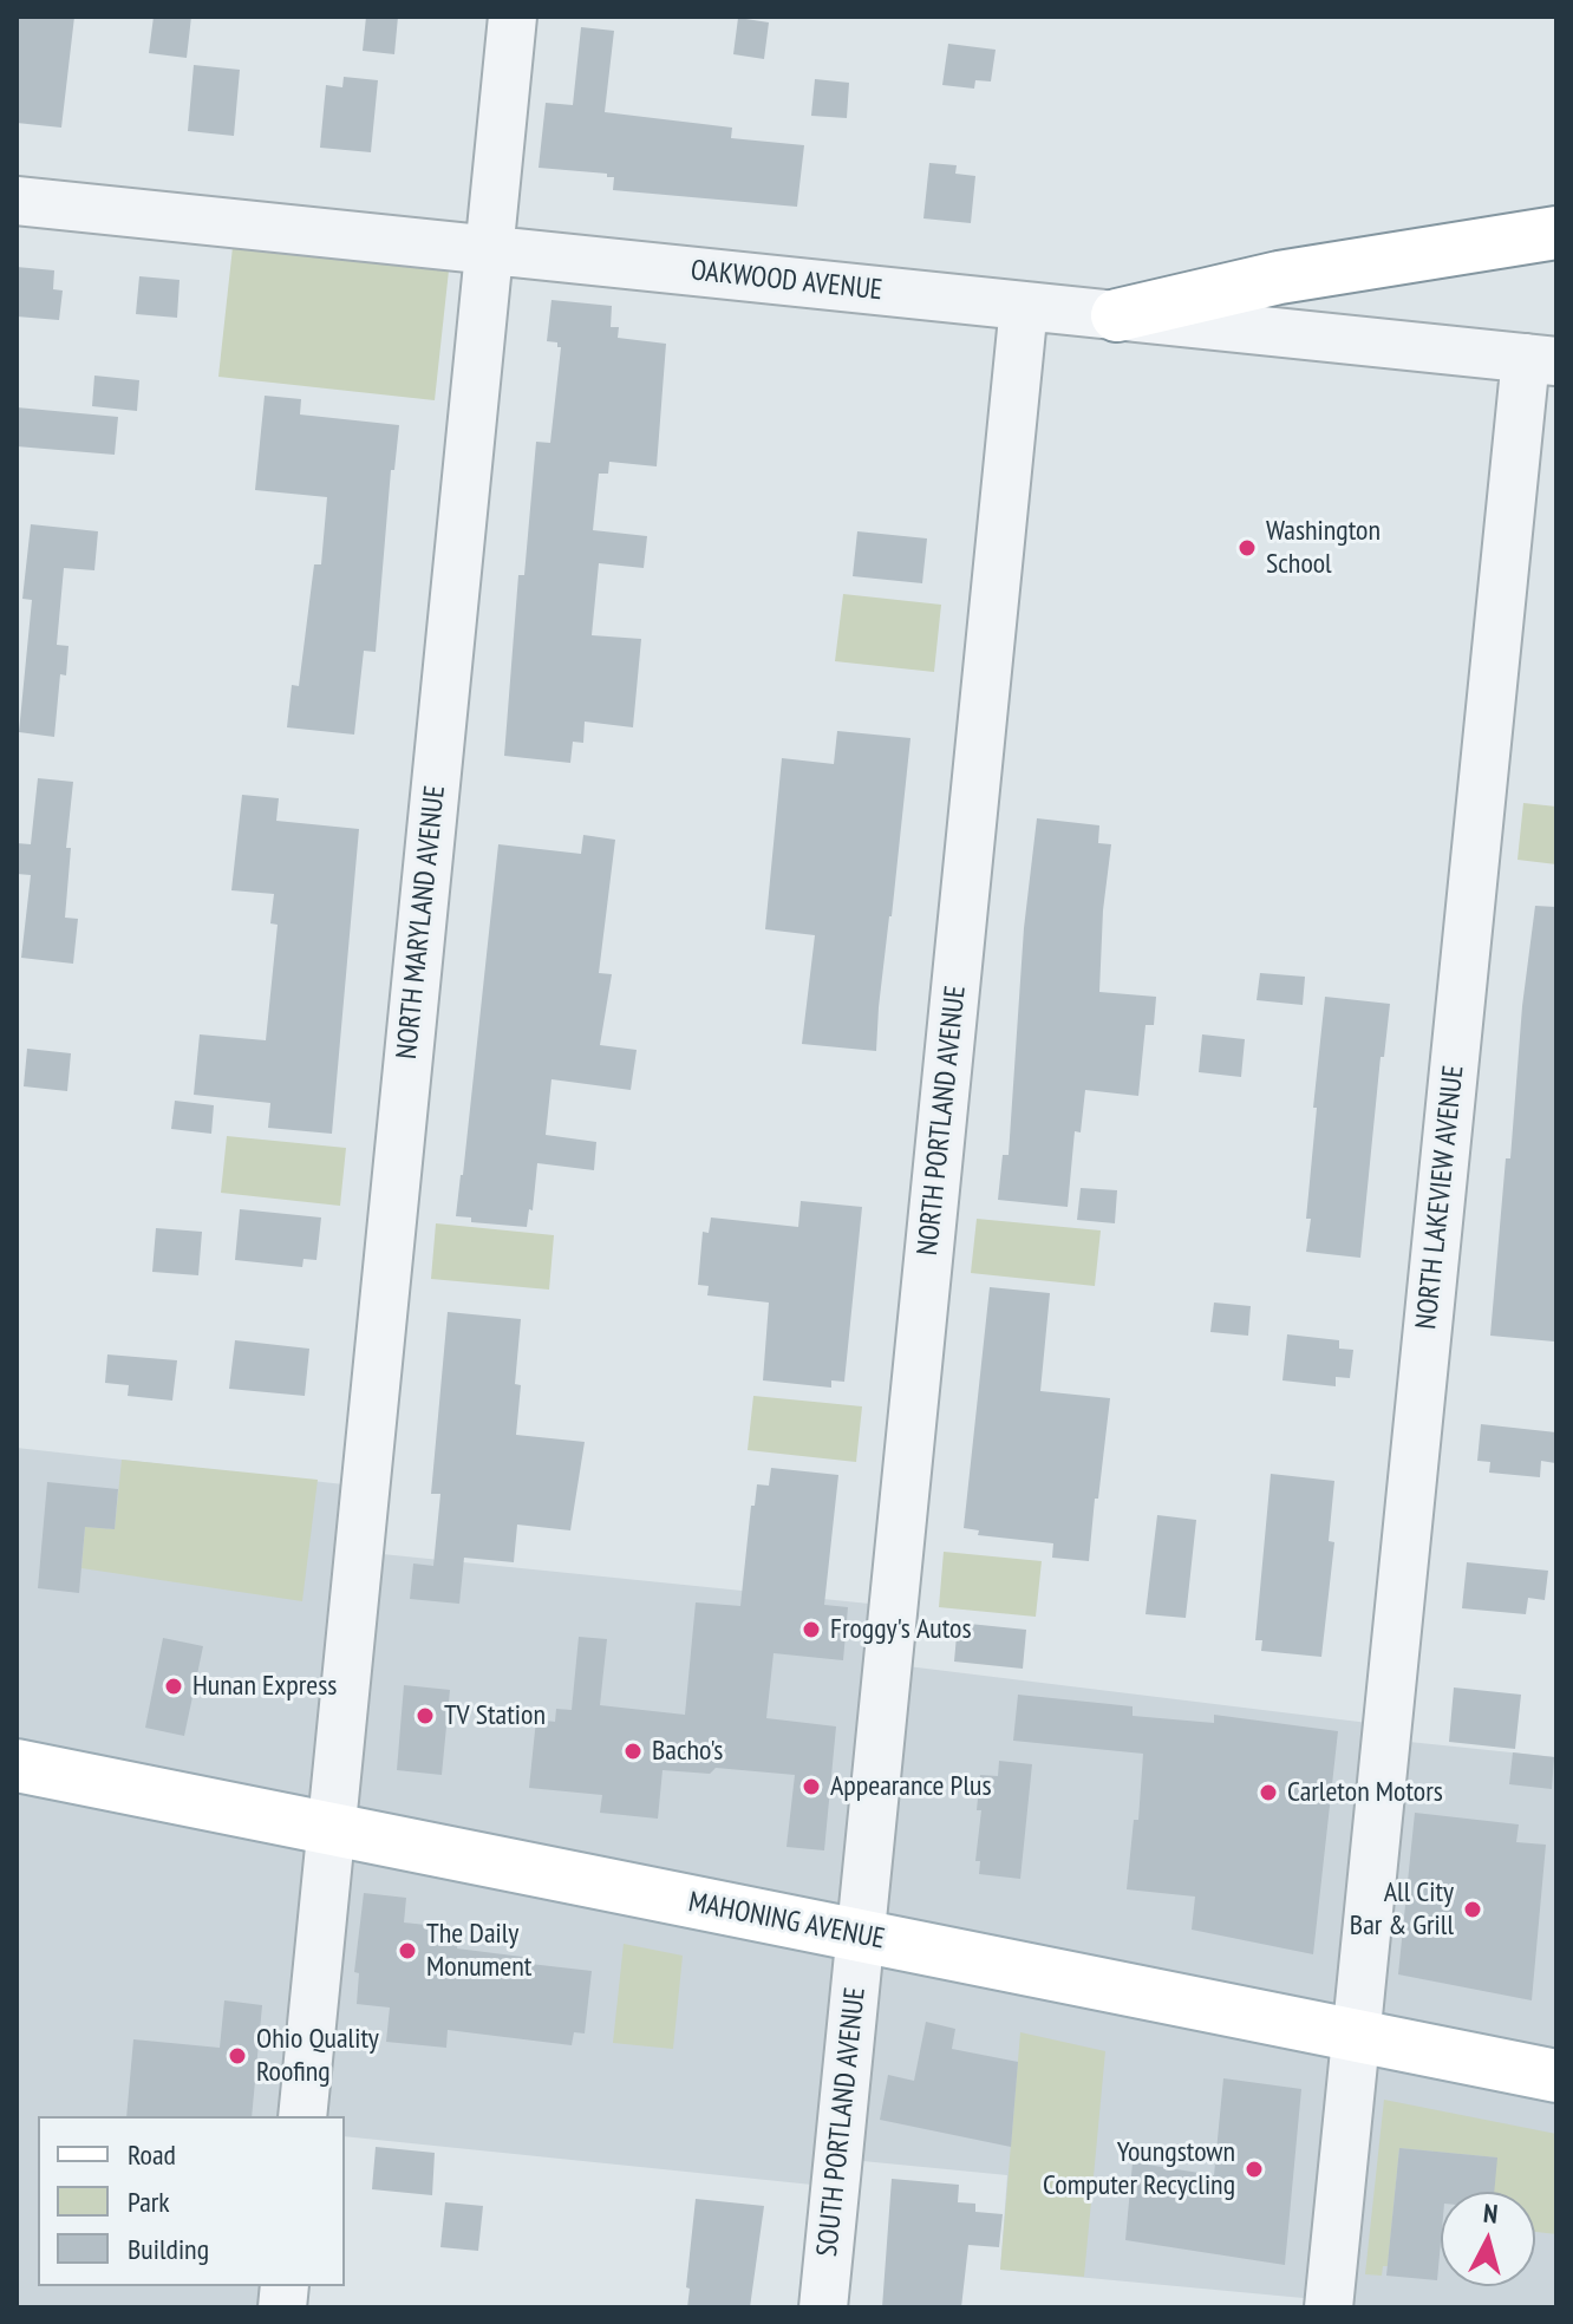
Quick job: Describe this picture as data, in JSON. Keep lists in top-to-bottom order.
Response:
{
  "streets": {
    "main road": ["MAHONING AVENUE"],
    "street": [
      "OAKWOOD AVENUE",
      "NORTH MARYLAND AVENUE",
      "NORTH PORTLAND AVENUE",
      "NORTH LAKEVIEW AVENUE",
      "SOUTH PORTLAND AVENUE"
    ]
  },
  "crossings": [
    ["OAKWOOD AVENUE", "NORTH MARYLAND AVENUE"],
    ["OAKWOOD AVENUE", "NORTH PORTLAND AVENUE"],
    ["OAKWOOD AVENUE", "NORTH LAKEVIEW AVENUE"],
    ["NORTH MARYLAND AVENUE", "MAHONING AVENUE"],
    ["NORTH PORTLAND AVENUE", "MAHONING AVENUE"],
    ["NORTH PORTLAND AVENUE", "SOUTH PORTLAND AVENUE"],
    ["NORTH LAKEVIEW AVENUE", "MAHONING AVENUE"],
    ["MAHONING AVENUE", "SOUTH PORTLAND AVENUE"]
  ],
  "places": [
    "Washington School",
    "Froggy's Autos",
    "Hunan Express",
    "TV Station",
    "Bacho's",
    "Appearance Plus",
    "Carleton Motors",
    "All City Bar & Grill",
    "The Daily Monument",
    "Ohio Quality Roofing",
    "Youngstown Computer Recycling"
  ],
  "legend": ["Road", "Park", "Building"],
  "north": "top"
}
